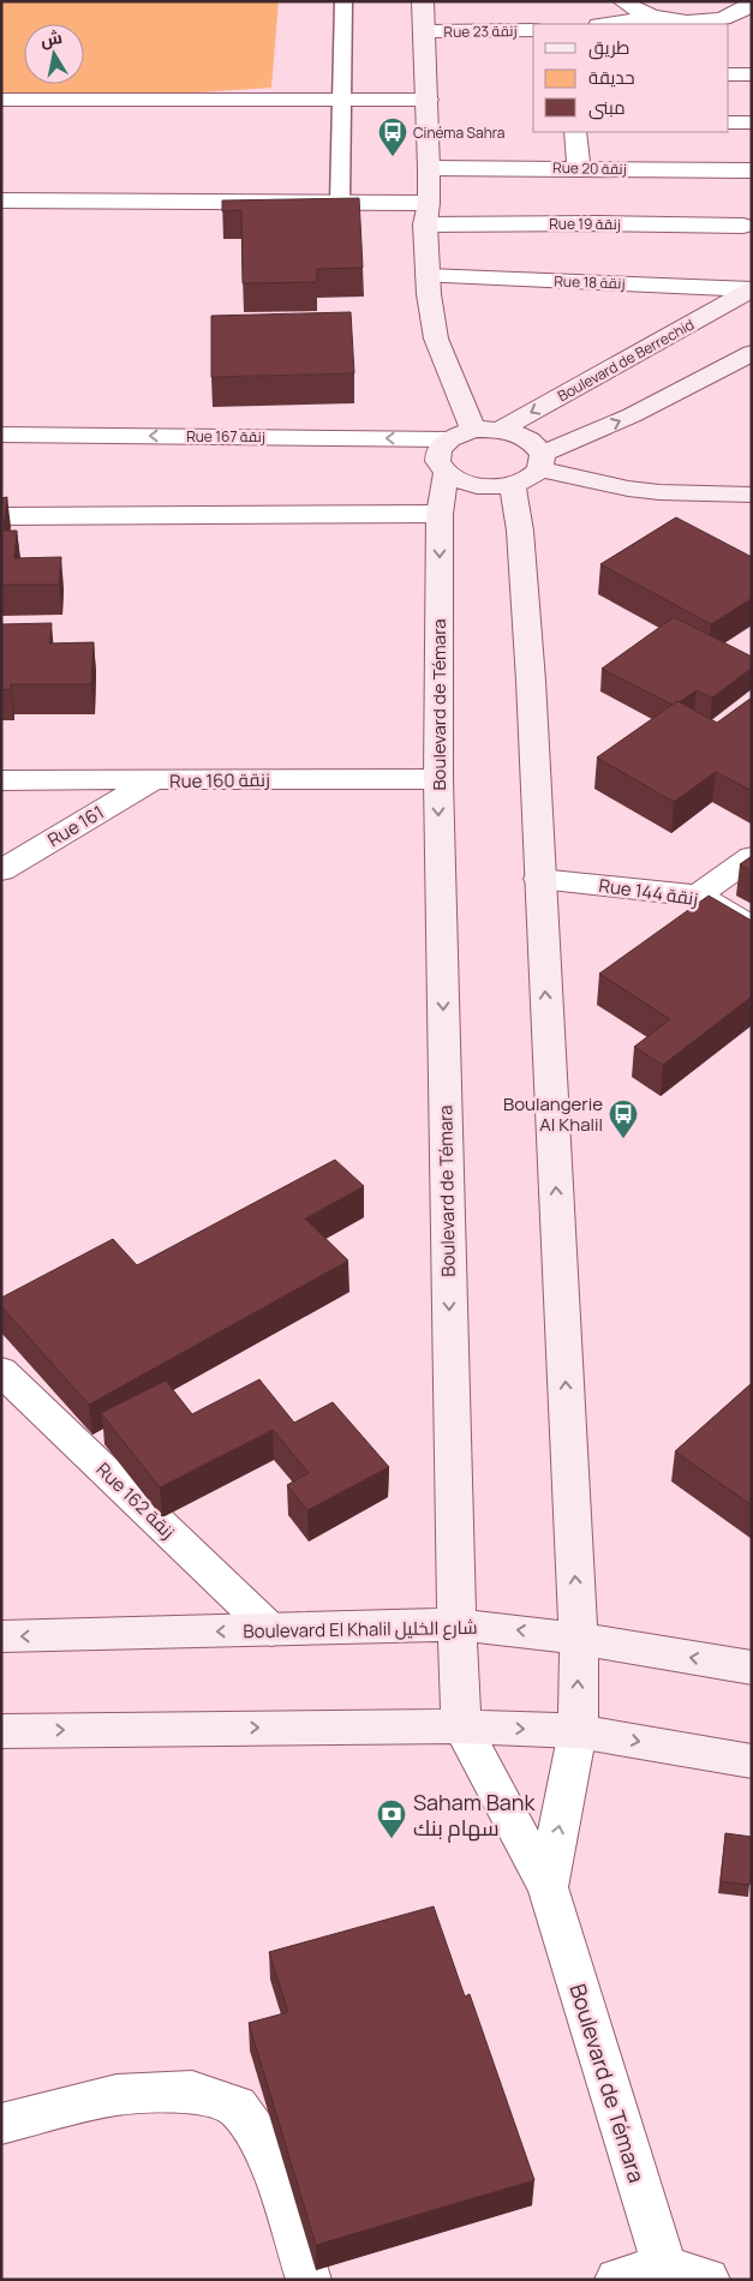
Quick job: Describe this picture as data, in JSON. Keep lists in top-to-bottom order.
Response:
{
  "streets": {
    "street": [
      "Rue 23 زنقة",
      "Rue 20 زنقة",
      "Rue 19 زنقة",
      "Rue 18 زنقة",
      "Boulevard de Berrechid",
      "Rue 167 زنقة",
      "Boulevard de Témara",
      "Rue 160 زنقة",
      "Rue 161",
      "Rue 144 زنقة",
      "Rue 162 زنقة",
      "Boulevard El Khalil شارع الخليل"
    ]
  },
  "crossings": [
    ["Rue 18 زنقة", "Boulevard de Berrechid"],
    ["Rue 167 زنقة", "Boulevard de Témara"],
    ["Boulevard de Témara", "Rue 160 زنقة"],
    ["Boulevard de Témara", "Rue 144 زنقة"],
    ["Boulevard de Témara", "Boulevard El Khalil شارع الخليل"],
    ["Rue 160 زنقة", "Rue 161"],
    ["Rue 162 زنقة", "Boulevard El Khalil شارع الخليل"]
  ],
  "places": {
    "bus stop": ["Cinéma Sahra", "Boulangerie Al Khalil"],
    "bank": ["Saham Bank سهام بنك"]
  },
  "legend": ["طريق", "حديقة", "مبنى"],
  "north": "top"
}
